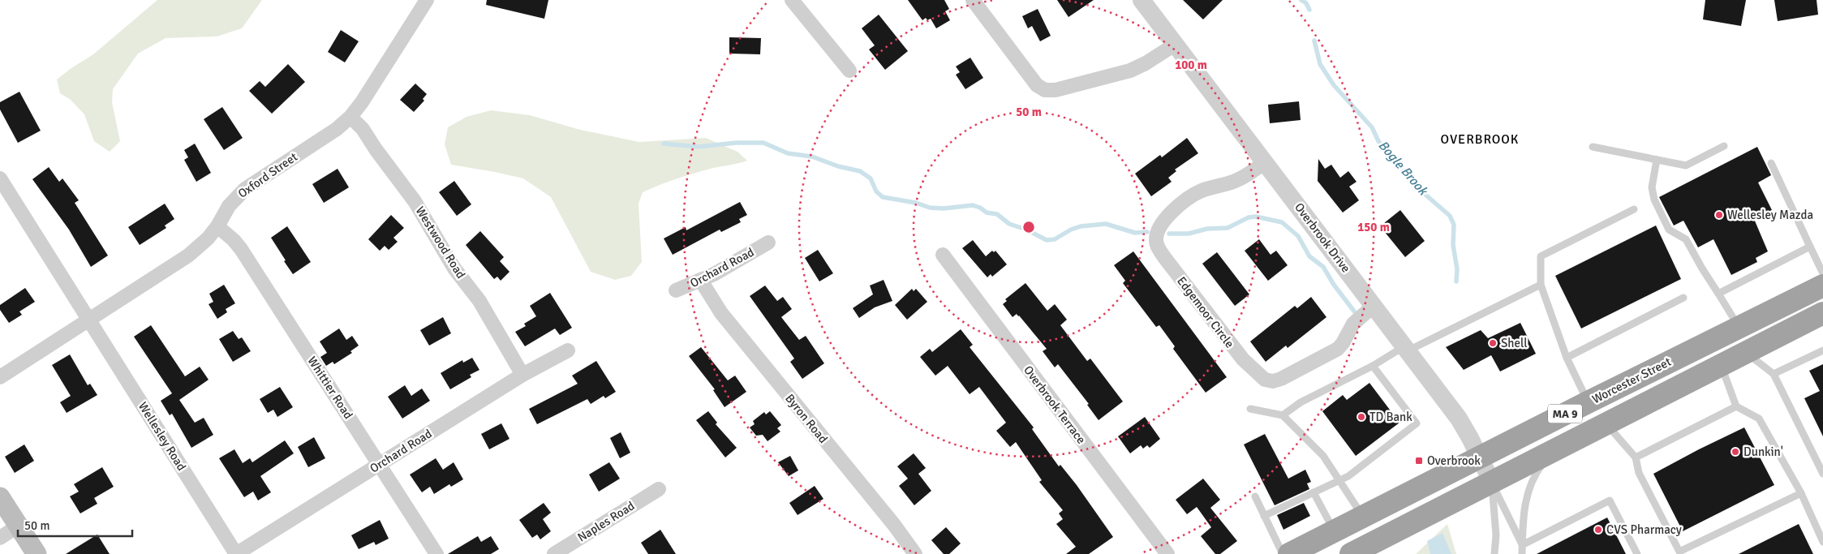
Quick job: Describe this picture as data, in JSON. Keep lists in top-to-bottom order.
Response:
{
  "streets": {
    "highway": ["Worcester Street", "MA 9"],
    "street": [
      "Oxford Street",
      "Overbrook Drive",
      "Westwood Road",
      "Orchard Road",
      "Edgemoor Circle",
      "Whittier Road",
      "Overbrook Terrace",
      "Byron Road",
      "Wellesley Road",
      "Naples Road"
    ]
  },
  "crossings": [
    ["Oxford Street", "Westwood Road"],
    ["Oxford Street", "Whittier Road"],
    ["Oxford Street", "Wellesley Road"],
    ["Overbrook Drive", "Edgemoor Circle"],
    ["Overbrook Drive", "Worcester Street"],
    ["Overbrook Drive", "MA 9"],
    ["Westwood Road", "Orchard Road"],
    ["Orchard Road", "Whittier Road"],
    ["Orchard Road", "Byron Road"],
    ["Orchard Road", "Wellesley Road"]
  ],
  "districts": ["OVERBROOK"],
  "water": ["Bogle Brook"],
  "places": {
    "other": [
      "Wellesley Mazda",
      "Shell",
      "TD Bank",
      "Dunkin'",
      "CVS Pharmacy"
    ],
    "transit": ["Overbrook"]
  },
  "scale_bar": "50 m",
  "rings": ["100 m", "50 m", "150 m"]
}
